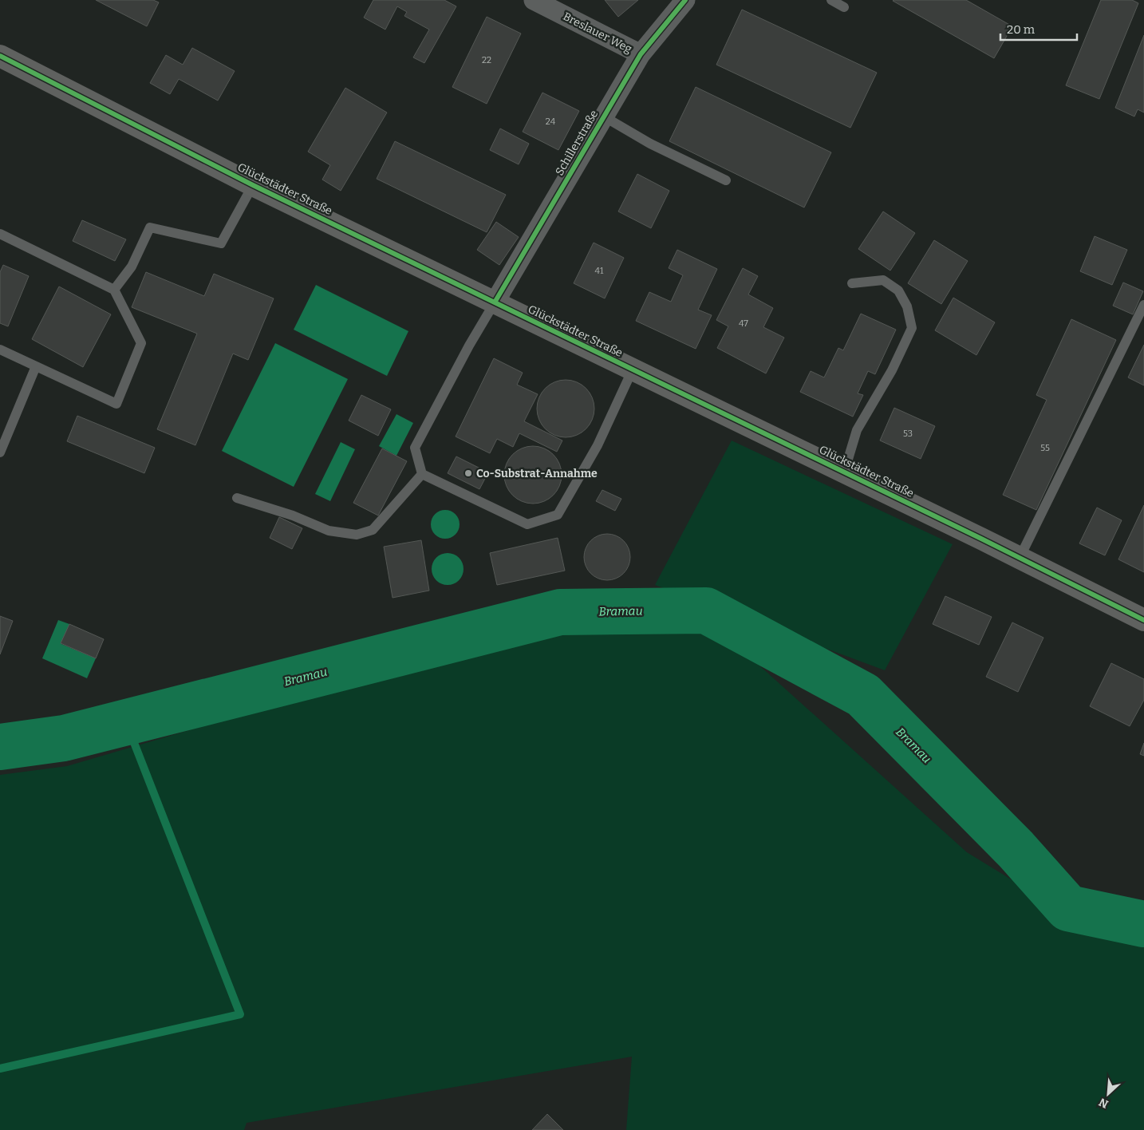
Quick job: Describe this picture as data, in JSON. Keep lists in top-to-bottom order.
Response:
{
  "streets": {
    "street": ["Breslauer Weg", "Schillerstraße", "Glückstädter Straße"]
  },
  "crossings": [
    ["Breslauer Weg", "Schillerstraße"],
    ["Schillerstraße", "Glückstädter Straße"]
  ],
  "water": ["Bramau"],
  "places": ["Co-Substrat-Annahme"],
  "house_numbers": [
    "22",
    "24",
    "41",
    "47",
    "53",
    "55"
  ],
  "scale_bar": "20 m",
  "north": "bottom left"
}
